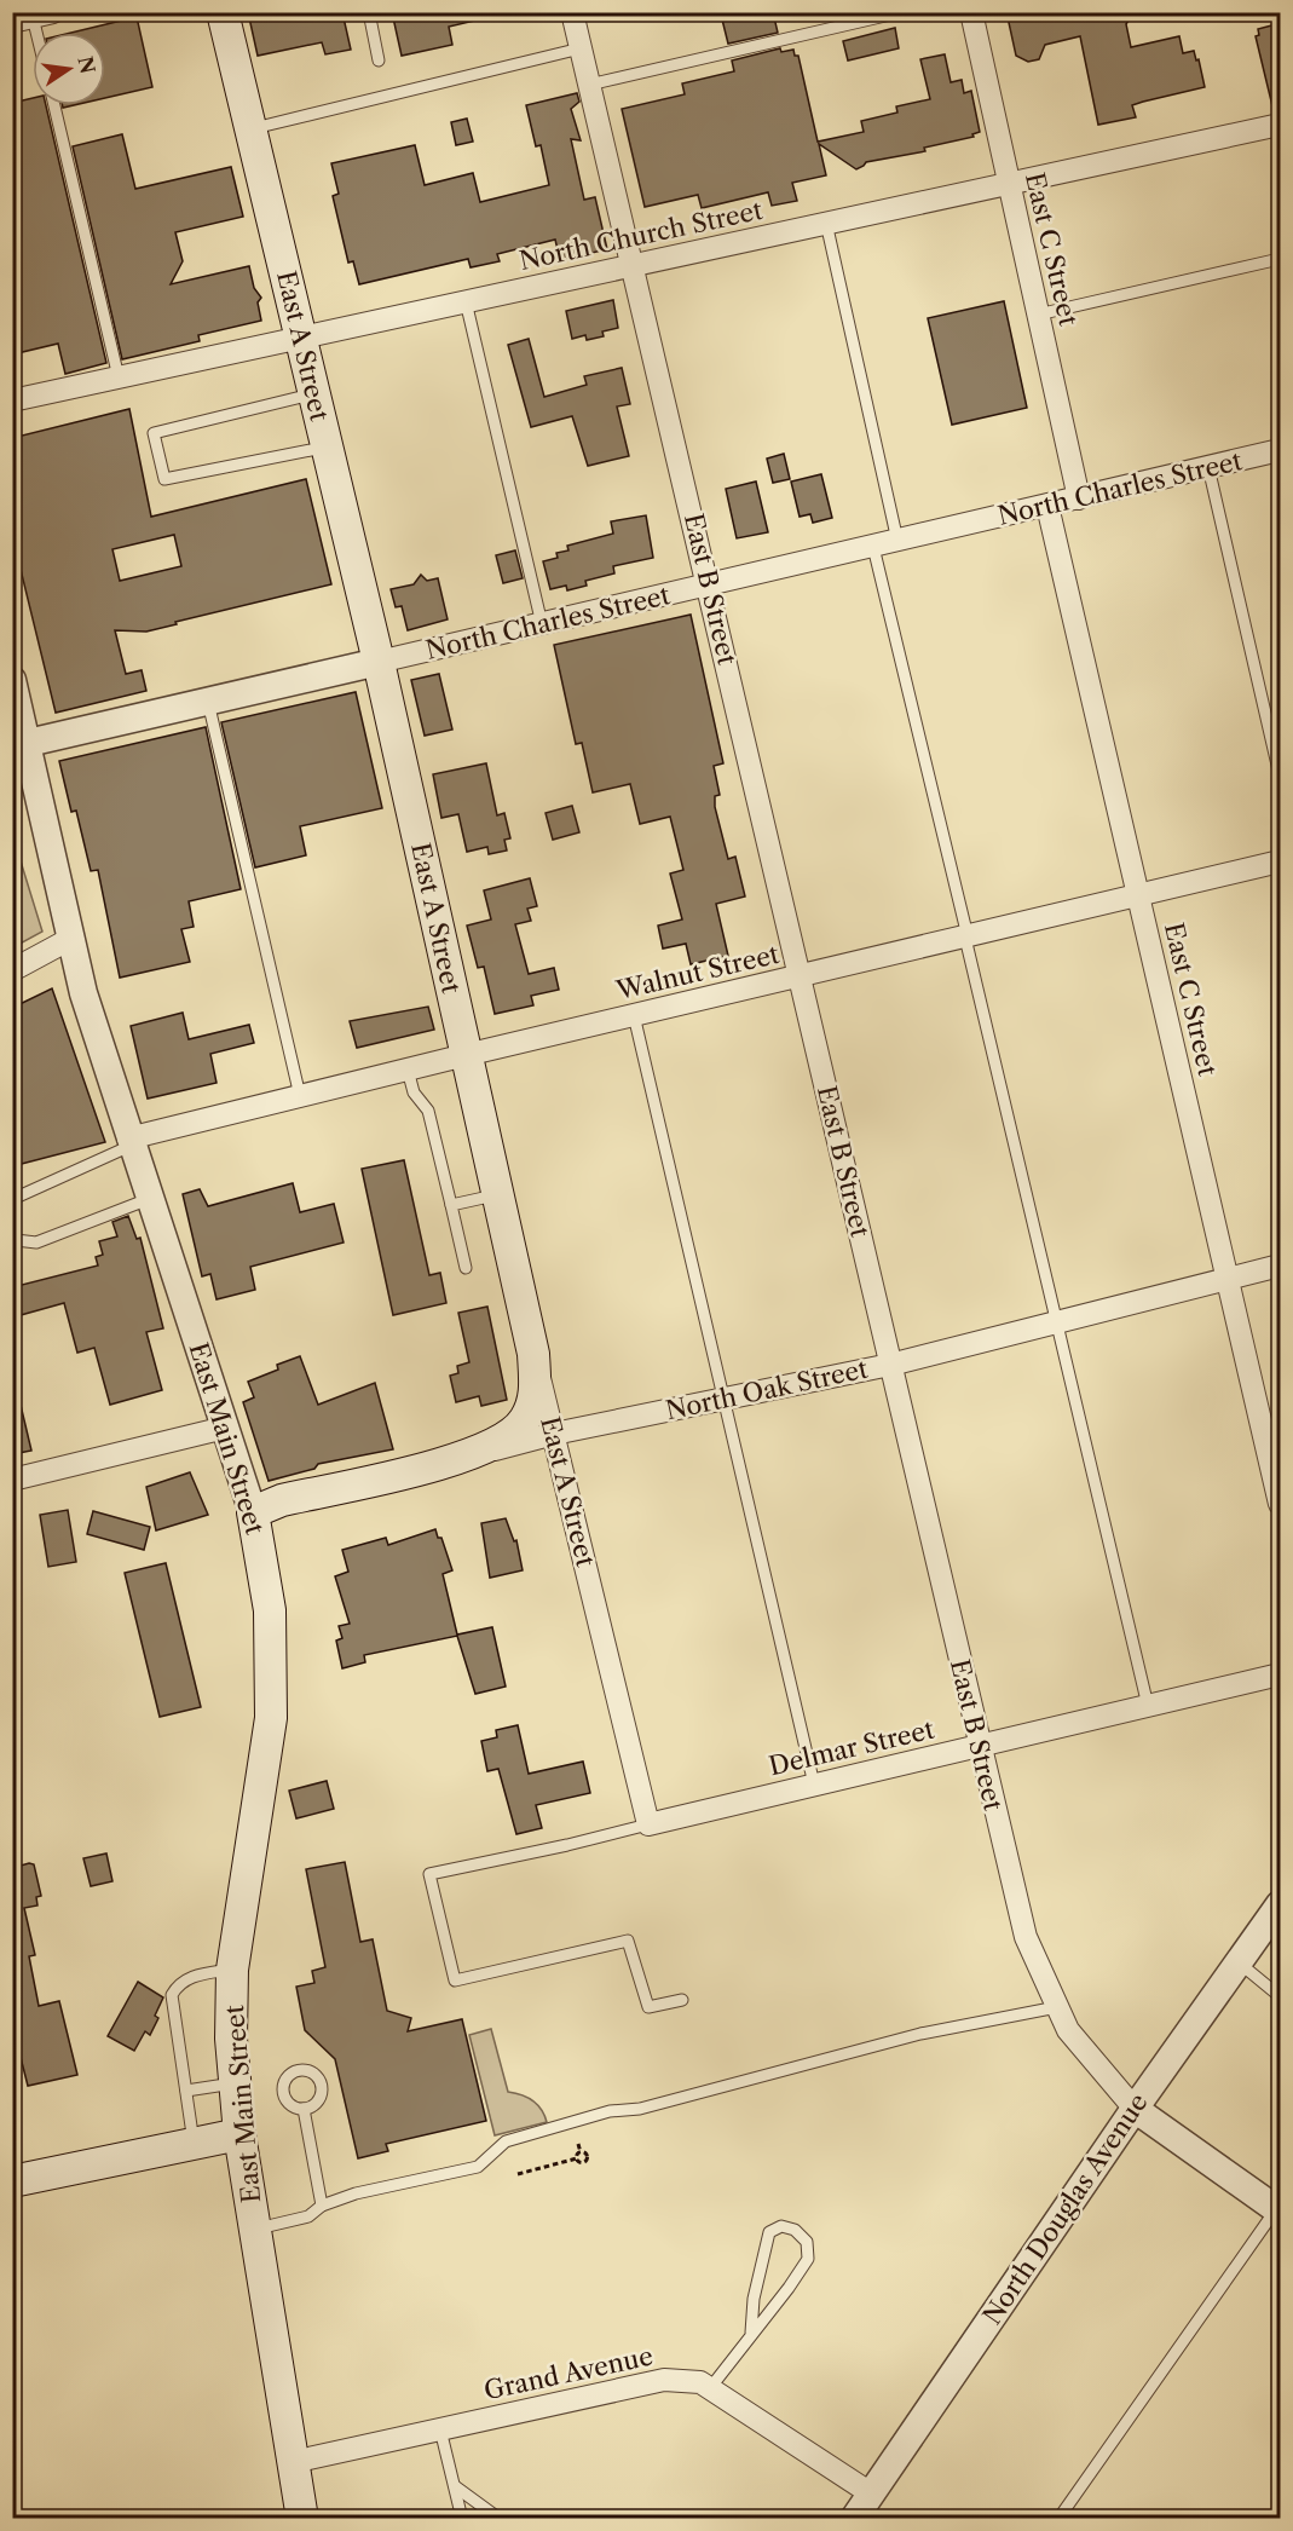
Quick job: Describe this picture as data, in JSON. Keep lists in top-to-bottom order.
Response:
{
  "streets": {
    "main road": ["East A Street", "North Oak Street", "East Main Street"],
    "street": [
      "North Church Street",
      "East C Street",
      "North Charles Street",
      "East B Street",
      "Walnut Street",
      "Delmar Street",
      "North Douglas Avenue",
      "Grand Avenue"
    ]
  },
  "crossings": [
    ["North Church Street", "East C Street"],
    ["North Church Street", "East A Street"],
    ["North Church Street", "East B Street"],
    ["East C Street", "North Charles Street"],
    ["East C Street", "Walnut Street"],
    ["East C Street", "North Oak Street"],
    ["East A Street", "North Charles Street"],
    ["East A Street", "Walnut Street"],
    ["East A Street", "North Oak Street"],
    ["East A Street", "Delmar Street"],
    ["North Charles Street", "East B Street"],
    ["North Charles Street", "East Main Street"],
    ["East B Street", "Walnut Street"],
    ["East B Street", "North Oak Street"],
    ["East B Street", "Delmar Street"],
    ["East B Street", "North Douglas Avenue"],
    ["Walnut Street", "East Main Street"],
    ["North Oak Street", "East Main Street"],
    ["East Main Street", "Grand Avenue"],
    ["North Douglas Avenue", "Grand Avenue"]
  ],
  "north": "right"
}
